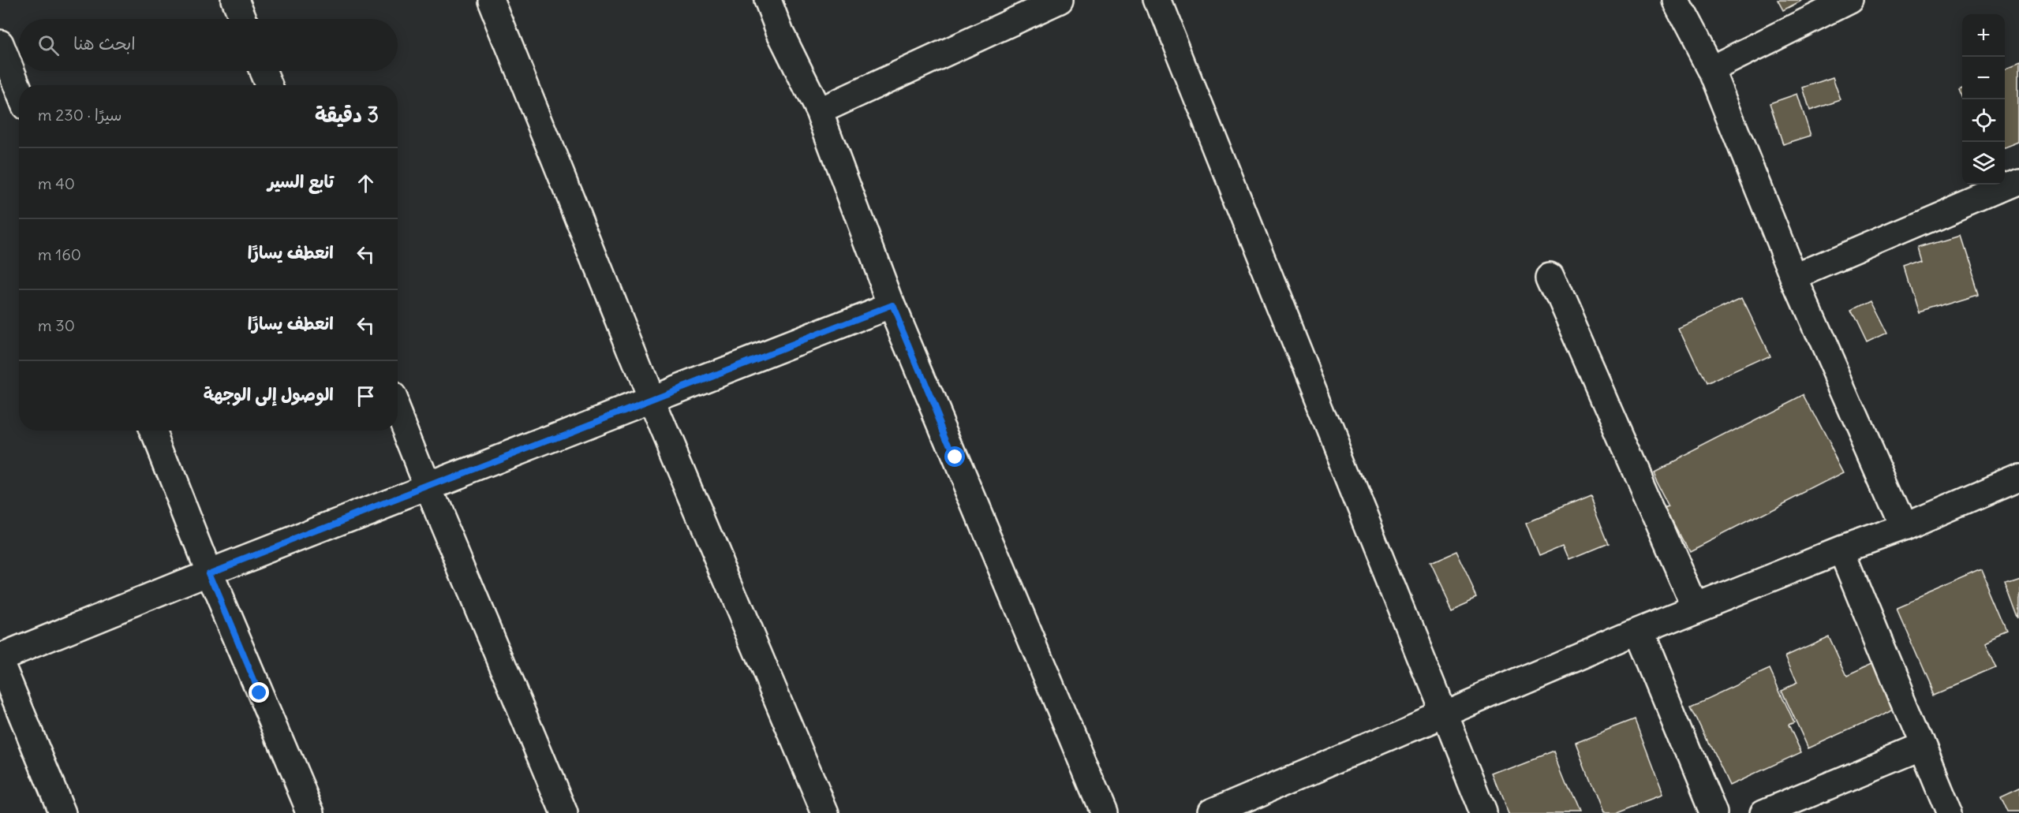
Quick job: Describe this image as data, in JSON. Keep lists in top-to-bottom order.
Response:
{
  "page": {
    "map_buttons": ["+", "−"],
    "search": "ابحث هنا",
    "heading": ["3 دقيقة", "سيرًا · 230 m"],
    "list": [
      ["تابع السير", "40 m"],
      ["انعطف يسارًا", "160 m"],
      ["انعطف يسارًا", "30 m"],
      "الوصول إلى الوجهة"
    ]
  }
}
